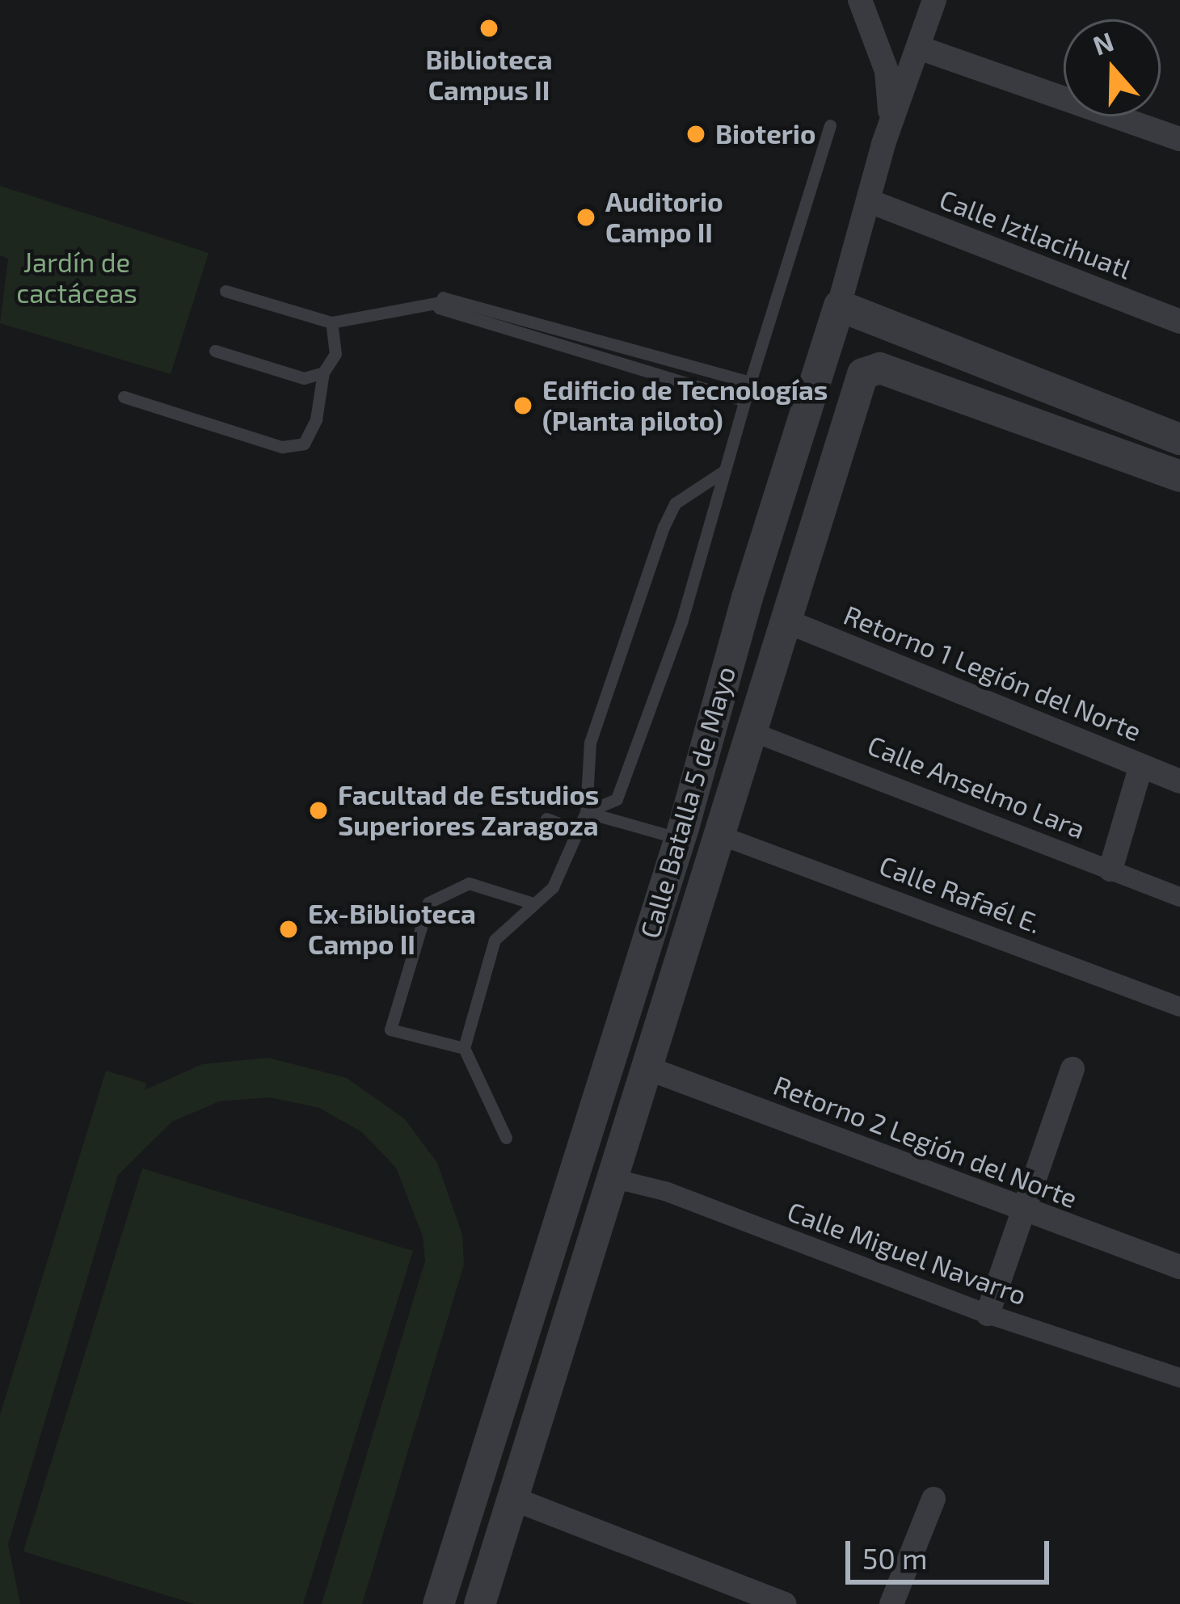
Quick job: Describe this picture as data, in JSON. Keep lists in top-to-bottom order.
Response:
{
  "streets": {
    "street": [
      "Calle Iztlacihuatl",
      "Retorno 1 Legión del Norte",
      "Calle Anselmo Lara",
      "Calle Batalla 5 de Mayo",
      "Calle Rafaél E.",
      "Retorno 2 Legión del Norte",
      "Calle Miguel Navarro"
    ]
  },
  "crossings": [
    ["Calle Iztlacihuatl", "Calle Batalla 5 de Mayo"],
    ["Retorno 1 Legión del Norte", "Calle Batalla 5 de Mayo"],
    ["Calle Anselmo Lara", "Calle Batalla 5 de Mayo"],
    ["Calle Batalla 5 de Mayo", "Calle Rafaél E."],
    ["Calle Batalla 5 de Mayo", "Retorno 2 Legión del Norte"],
    ["Calle Batalla 5 de Mayo", "Calle Miguel Navarro"]
  ],
  "parks": ["Jardín de cactáceas"],
  "places": [
    "Biblioteca Campus II",
    "Bioterio",
    "Auditorio Campo II",
    "Edificio de Tecnologías (Planta piloto)",
    "Facultad de Estudios Superiores Zaragoza",
    "Ex-Biblioteca Campo II"
  ],
  "scale_bar": "50 m",
  "north": "top"
}
